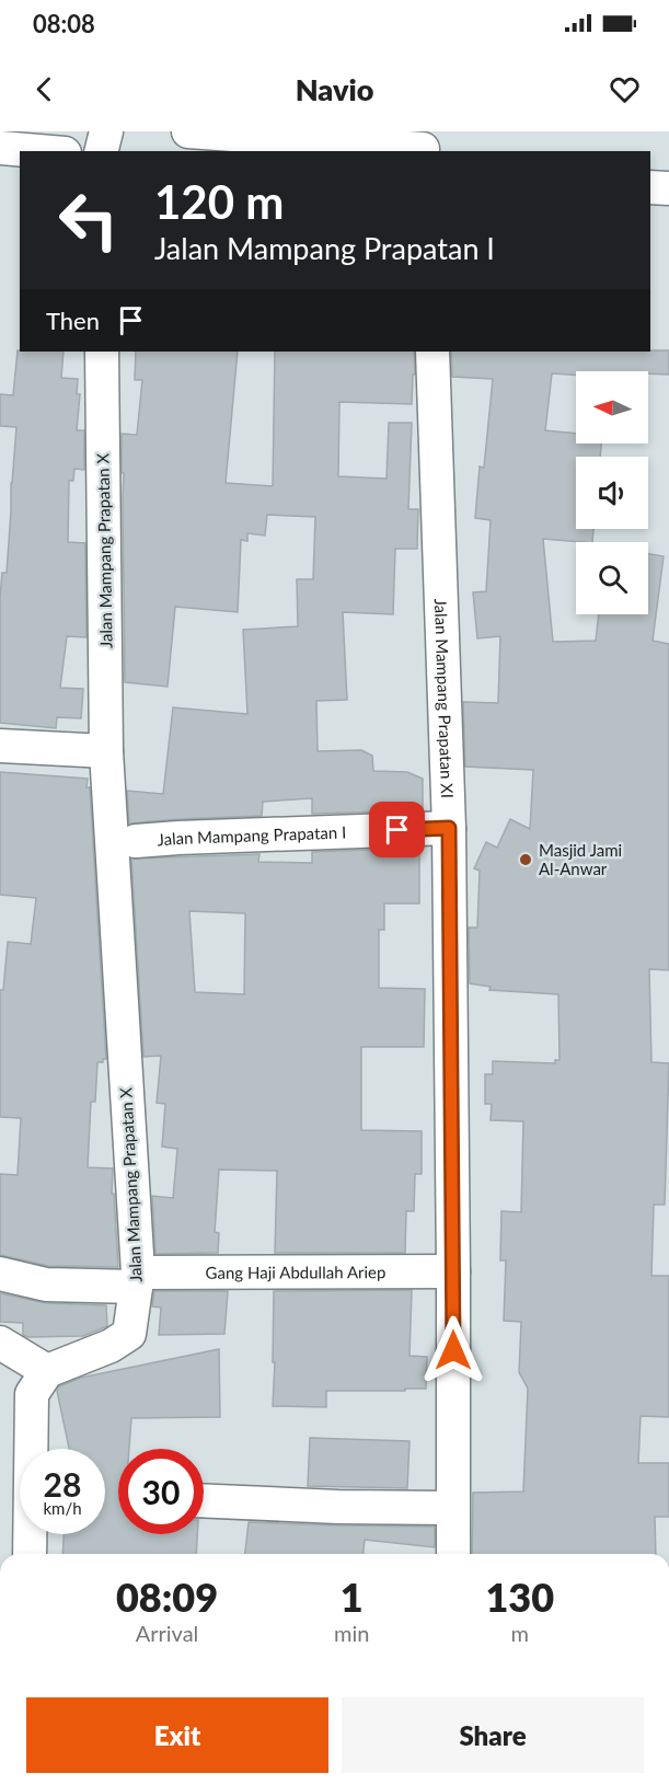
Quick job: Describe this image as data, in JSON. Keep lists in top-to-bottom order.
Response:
{
  "streets": {
    "street": [
      "Jalan Mampang Prapatan X",
      "Jalan Mampang Prapatan XI",
      "Jalan Mampang Prapatan I",
      "Gang Haji Abdullah Ariep"
    ]
  },
  "crossings": [
    ["Jalan Mampang Prapatan X", "Gang Haji Abdullah Ariep"],
    ["Jalan Mampang Prapatan XI", "Jalan Mampang Prapatan I"],
    ["Jalan Mampang Prapatan XI", "Gang Haji Abdullah Ariep"]
  ],
  "places": ["Masjid Jami Al-Anwar"],
  "north": "left",
  "page": {
    "status": "08:08",
    "header": "Navio",
    "turn": ["120 m", "Jalan Mampang Prapatan I"],
    "then": "Then",
    "speed": "28 km/h",
    "limit": "30",
    "eta": [
      "08:09",
      "Arrival",
      "1",
      "min",
      "130",
      "m"
    ],
    "buttons": ["Exit", "Share"]
  }
}
